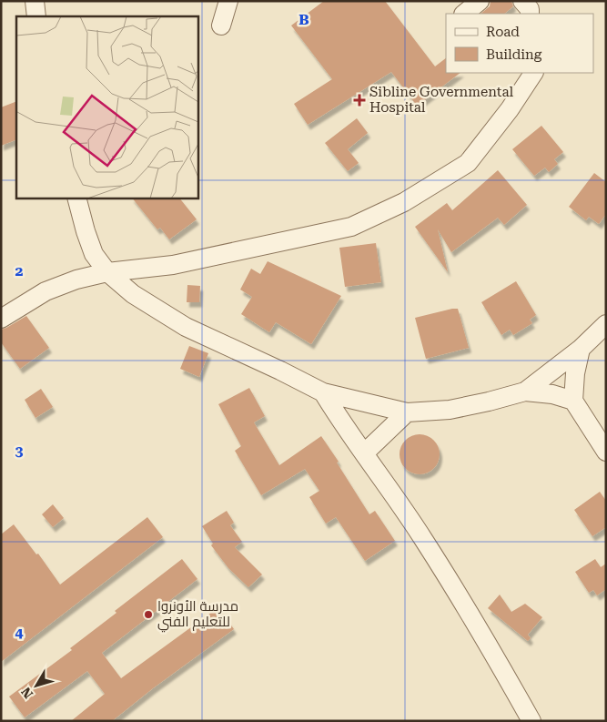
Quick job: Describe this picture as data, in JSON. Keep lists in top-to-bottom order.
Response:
{
  "places": {
    "health": ["Sibline Governmental Hospital"],
    "other": ["مدرسة الأونروا للتعليم الفني"]
  },
  "legend": ["Road", "Building"],
  "north": "bottom left",
  "grid": {
    "columns": ["B"],
    "rows": ["2", "3", "4"]
  }
}
